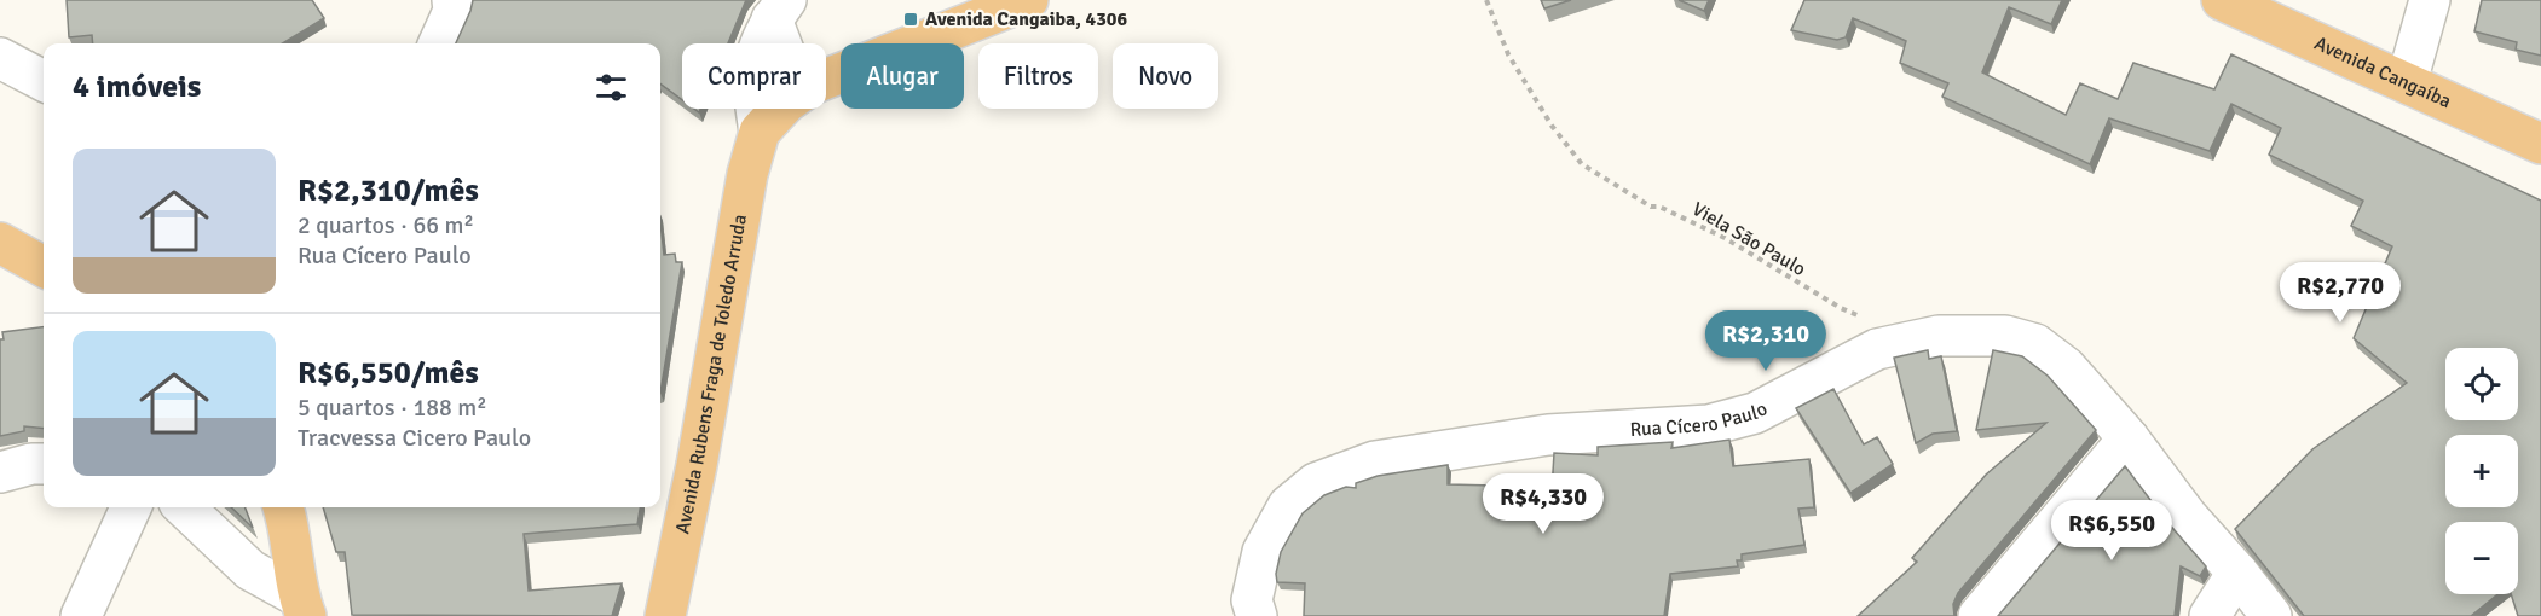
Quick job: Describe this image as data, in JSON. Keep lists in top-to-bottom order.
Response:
{
  "streets": {
    "main road": ["Avenida Cangaíba", "Avenida Rubens Fraga de Toledo Arruda"],
    "street": ["Rua Cícero Paulo"],
    "path": ["Viela São Paulo"]
  },
  "crossings": [
    ["Viela São Paulo", "Rua Cícero Paulo"]
  ],
  "places": {
    "transit": ["Avenida Cangaiba, 4306"]
  },
  "page": {
    "chip": [
      "Comprar",
      "Alugar",
      "Filtros",
      "Novo"
    ],
    "heading": "4 imóveis",
    "list": [
      {
        "name": "R$2,310/mês",
        "note": "2 quartos · 66 m² · Rua Cícero Paulo"
      },
      {
        "name": "R$6,550/mês",
        "note": "5 quartos · 188 m² · Tracvessa Cicero Paulo"
      }
    ],
    "price": [
      "R$2,770",
      "R$2,310",
      "R$4,330",
      "R$6,550"
    ],
    "map_buttons": ["+", "−"]
  }
}
